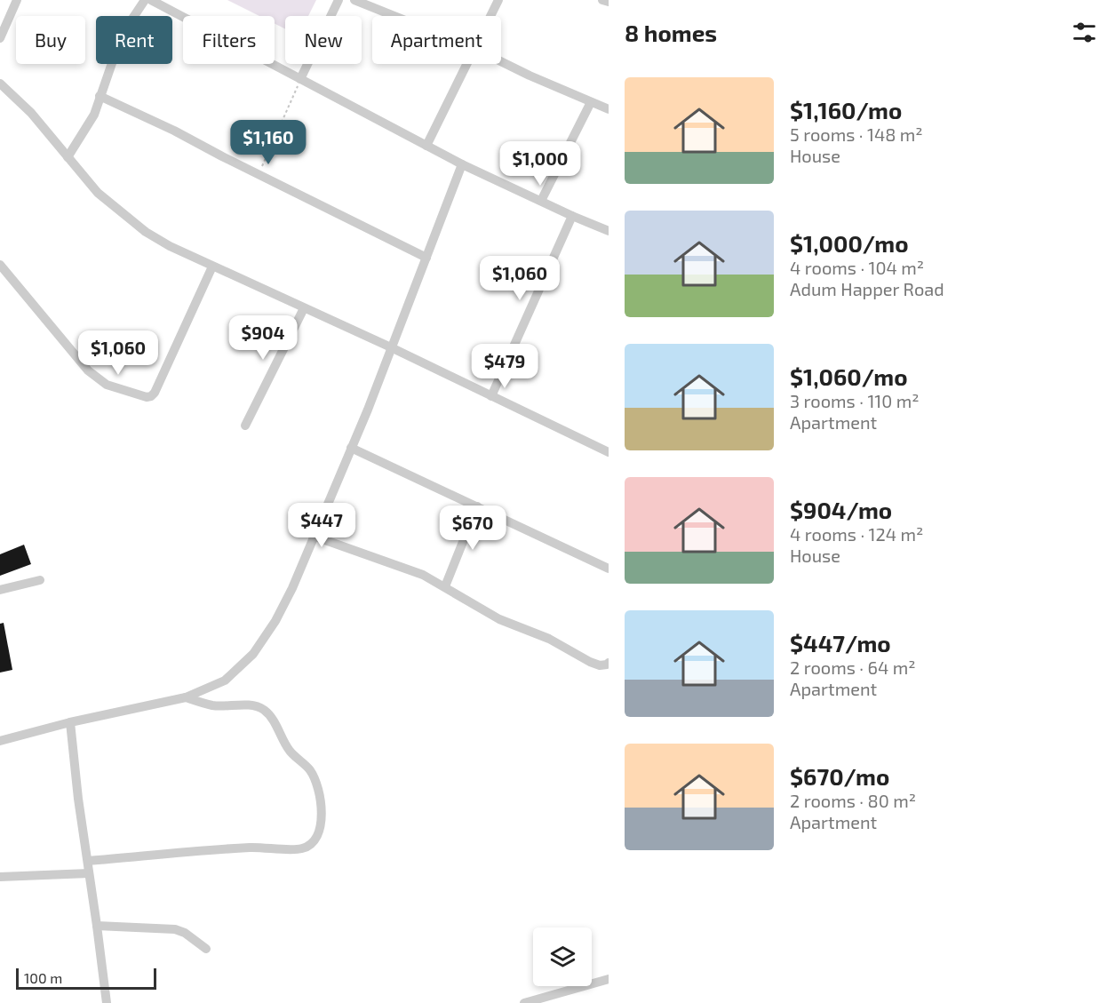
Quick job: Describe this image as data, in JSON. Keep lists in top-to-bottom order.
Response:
{
  "scale_bar": "100 m",
  "page": {
    "heading": "8 homes",
    "chip": [
      "Buy",
      "Rent",
      "Filters",
      "New",
      "Apartment"
    ],
    "list": [
      {
        "name": "$1,160/mo",
        "note": "5 rooms · 148 m² · House"
      },
      {
        "name": "$1,000/mo",
        "note": "4 rooms · 104 m² · Adum Happer Road"
      },
      {
        "name": "$1,060/mo",
        "note": "3 rooms · 110 m² · Apartment"
      },
      {
        "name": "$904/mo",
        "note": "4 rooms · 124 m² · House"
      },
      {
        "name": "$447/mo",
        "note": "2 rooms · 64 m² · Apartment"
      },
      {
        "name": "$670/mo",
        "note": "2 rooms · 80 m² · Apartment"
      }
    ],
    "price": [
      "$1,160",
      "$1,000",
      "$1,060",
      "$904",
      "$1,060",
      "$479",
      "$447",
      "$670"
    ],
    "scale": "100 m"
  }
}
